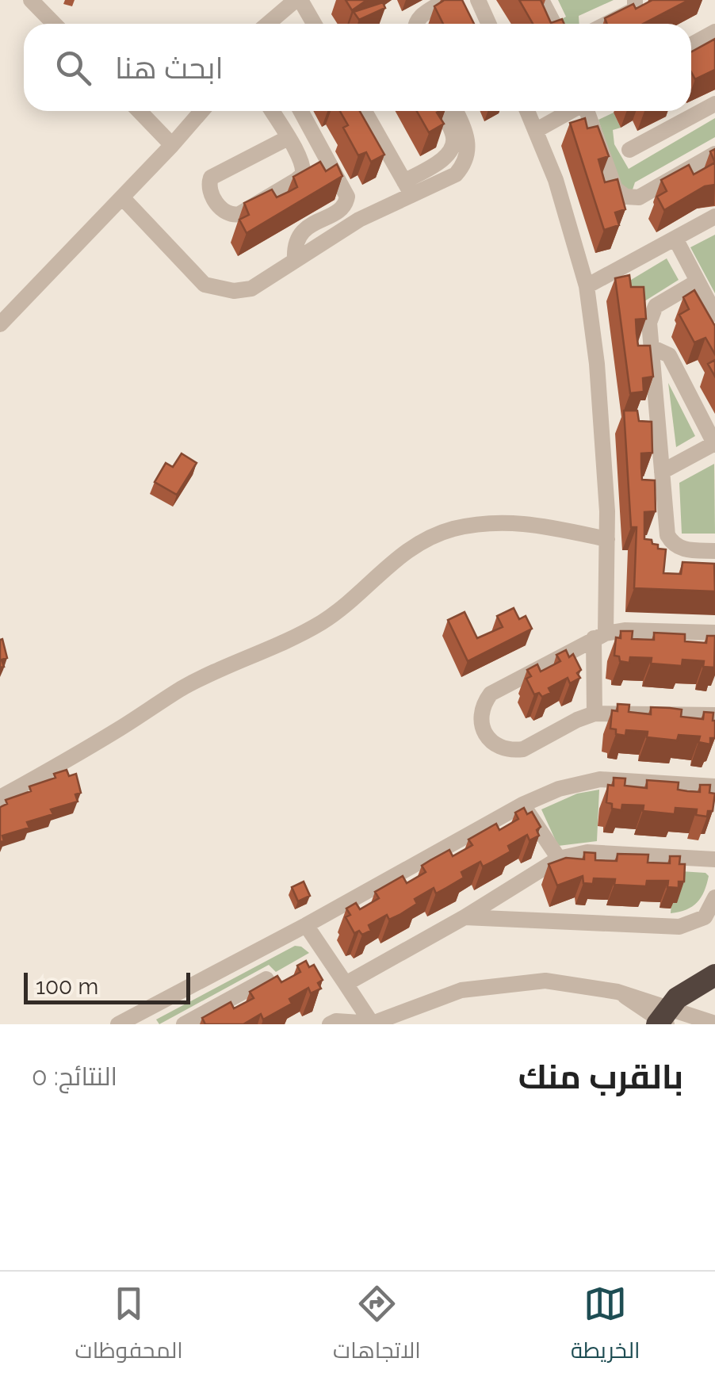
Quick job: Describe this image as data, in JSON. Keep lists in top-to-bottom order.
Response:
{
  "scale_bar": "100 m",
  "page": {
    "search": "ابحث هنا",
    "scale": "100 m",
    "heading": ["بالقرب منك", "النتائج: 0"],
    "nav": ["الخريطة", "الاتجاهات", "المحفوظات"]
  }
}
